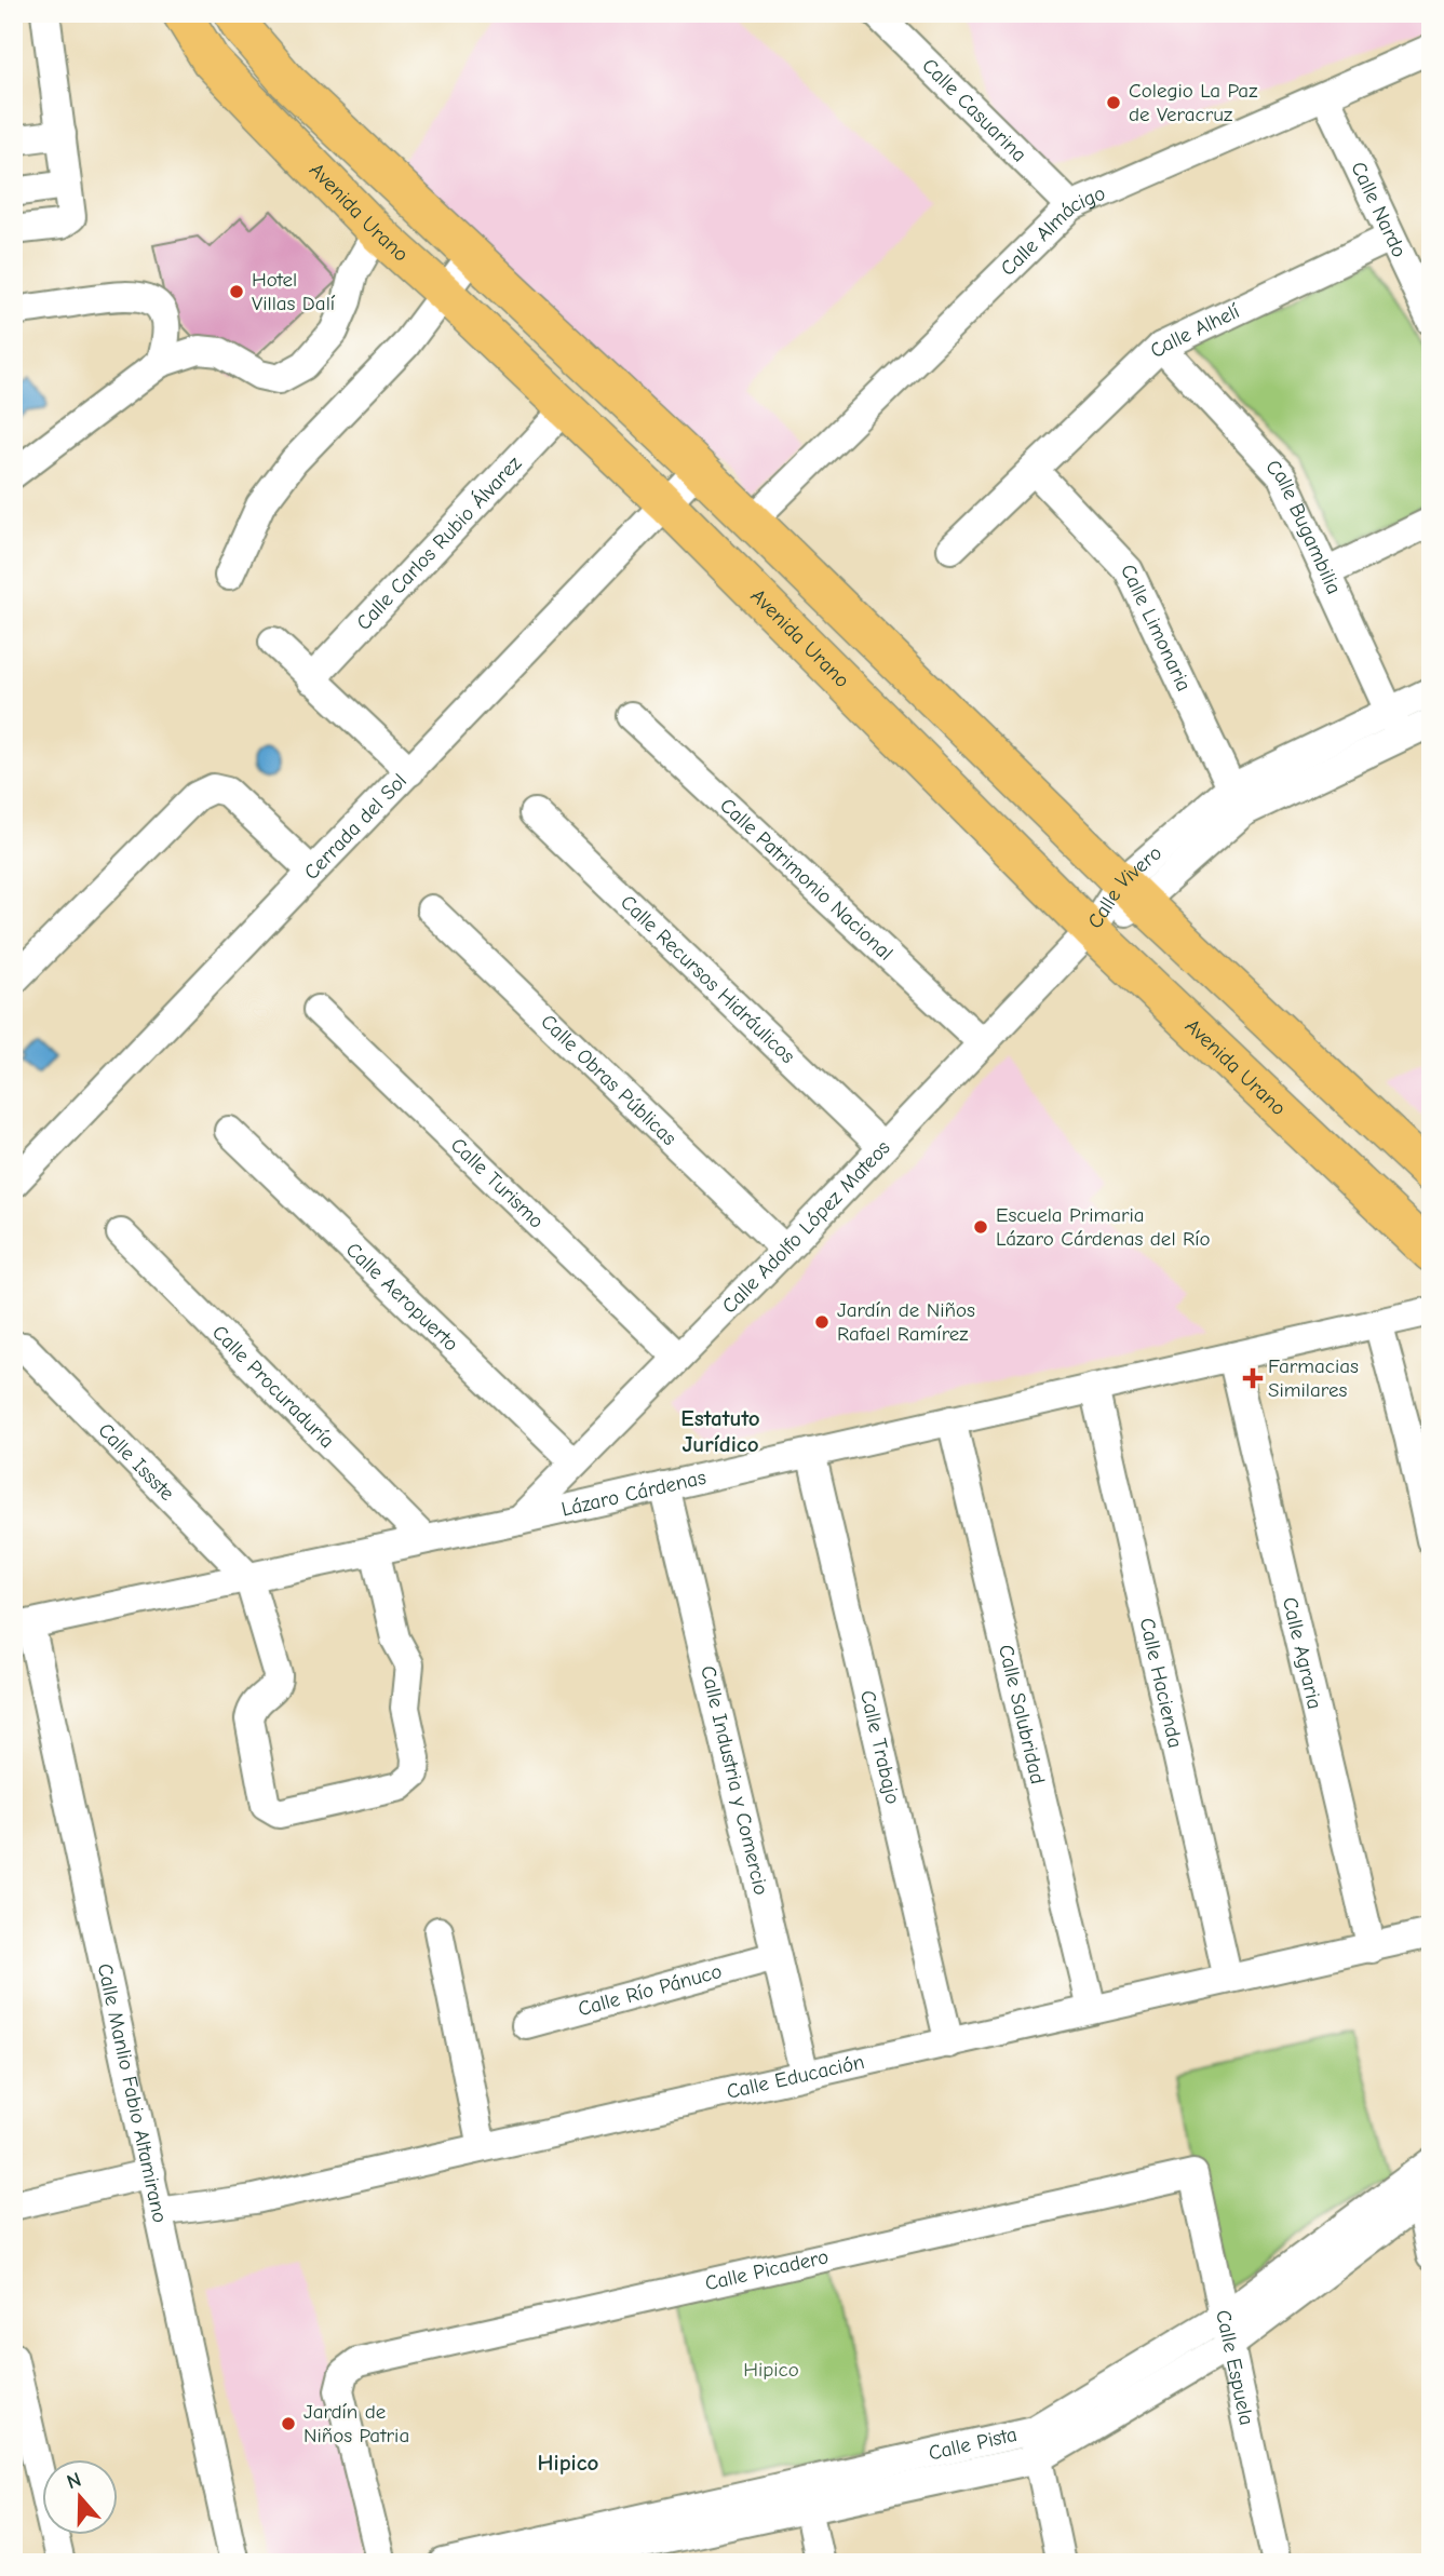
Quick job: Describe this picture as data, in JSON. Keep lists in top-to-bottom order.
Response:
{
  "streets": {
    "main road": ["Avenida Urano"],
    "street": [
      "Calle Casuarina",
      "Calle Nardo",
      "Calle Almácigo",
      "Calle Alhelí",
      "Calle Bugambilia",
      "Calle Carlos Rubio Álvarez",
      "Calle Limonaria",
      "Cerrada del Sol",
      "Calle Patrimonio Nacional",
      "Calle Vivero",
      "Calle Recursos Hidráulicos",
      "Calle Obras Públicas",
      "Calle Turismo",
      "Calle Adolfo López Mateos",
      "Calle Aeropuerto",
      "Calle Procuraduría",
      "Calle Issste",
      "Lázaro Cárdenas",
      "Calle Agraria",
      "Calle Hacienda",
      "Calle Salubridad",
      "Calle Trabajo",
      "Calle Industria y Comercio",
      "Calle Río Pánuco",
      "Calle Educación",
      "Calle Manlio Fabio Altamirano",
      "Calle Picadero",
      "Calle Espuela",
      "Calle Pista"
    ]
  },
  "crossings": [
    ["Calle Casuarina", "Calle Almácigo"],
    ["Calle Nardo", "Calle Almácigo"],
    ["Calle Nardo", "Calle Alhelí"],
    ["Avenida Urano", "Calle Carlos Rubio Álvarez"],
    ["Avenida Urano", "Cerrada del Sol"],
    ["Avenida Urano", "Calle Vivero"],
    ["Avenida Urano", "Calle Adolfo López Mateos"],
    ["Calle Alhelí", "Calle Bugambilia"],
    ["Calle Alhelí", "Calle Limonaria"],
    ["Calle Bugambilia", "Calle Vivero"],
    ["Calle Limonaria", "Calle Vivero"],
    ["Calle Patrimonio Nacional", "Calle Adolfo López Mateos"],
    ["Calle Vivero", "Calle Adolfo López Mateos"],
    ["Calle Recursos Hidráulicos", "Calle Adolfo López Mateos"],
    ["Calle Obras Públicas", "Calle Adolfo López Mateos"],
    ["Calle Turismo", "Calle Adolfo López Mateos"],
    ["Calle Adolfo López Mateos", "Calle Aeropuerto"],
    ["Calle Adolfo López Mateos", "Lázaro Cárdenas"],
    ["Calle Procuraduría", "Lázaro Cárdenas"],
    ["Calle Issste", "Lázaro Cárdenas"],
    ["Lázaro Cárdenas", "Calle Agraria"],
    ["Lázaro Cárdenas", "Calle Hacienda"],
    ["Lázaro Cárdenas", "Calle Salubridad"],
    ["Lázaro Cárdenas", "Calle Trabajo"],
    ["Lázaro Cárdenas", "Calle Industria y Comercio"],
    ["Lázaro Cárdenas", "Calle Manlio Fabio Altamirano"],
    ["Calle Agraria", "Calle Educación"],
    ["Calle Hacienda", "Calle Educación"],
    ["Calle Salubridad", "Calle Educación"],
    ["Calle Trabajo", "Calle Educación"],
    ["Calle Industria y Comercio", "Calle Río Pánuco"],
    ["Calle Industria y Comercio", "Calle Educación"],
    ["Calle Educación", "Calle Manlio Fabio Altamirano"],
    ["Calle Picadero", "Calle Espuela"],
    ["Calle Espuela", "Calle Pista"]
  ],
  "districts": ["Estatuto Jurídico", "Hipico"],
  "parks": ["Hipico"],
  "places": {
    "other": [
      "Colegio La Paz de Veracruz",
      "Hotel Villas Dalí",
      "Escuela Primaria Lázaro Cárdenas del Río",
      "Jardín de Niños Rafael Ramírez",
      "Jardín de Niños Patria"
    ],
    "health": ["Farmacias Similares"]
  },
  "north": "top"
}
